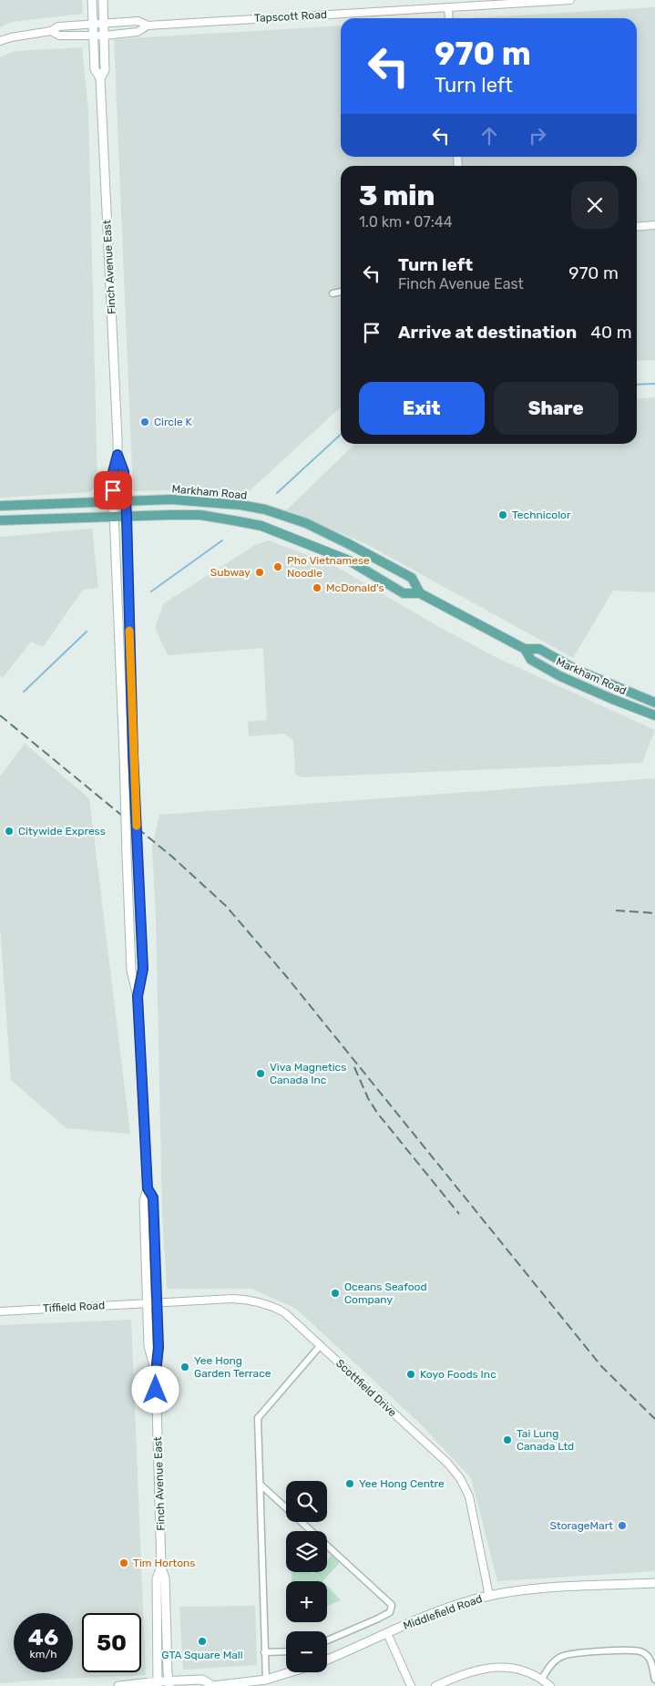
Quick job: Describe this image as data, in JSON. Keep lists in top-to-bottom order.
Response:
{
  "streets": {
    "main road": ["Finch Avenue East", "Markham Road", "Middlefield Road"],
    "street": ["Tapscott Road", "Tiffield Road", "Scottfield Drive"]
  },
  "crossings": [
    ["Tapscott Road", "Finch Avenue East"],
    ["Finch Avenue East", "Markham Road"],
    ["Finch Avenue East", "Tiffield Road"],
    ["Finch Avenue East", "Scottfield Drive"],
    ["Finch Avenue East", "Middlefield Road"],
    ["Tiffield Road", "Scottfield Drive"],
    ["Scottfield Drive", "Middlefield Road"]
  ],
  "places": [
    "Circle K",
    "Technicolor",
    "Pho Vietnamese Noodle",
    "Subway",
    "McDonald's",
    "Citywide Express",
    "Viva Magnetics Canada Inc",
    "Oceans Seafood Company",
    "Yee Hong Garden Terrace",
    "Koyo Foods Inc",
    "Tai Lung Canada Ltd",
    "Yee Hong Centre",
    "StorageMart",
    "Tim Hortons",
    "GTA Square Mall"
  ],
  "page": {
    "turn": ["970 m", "Turn left"],
    "heading": ["3 min", "1.0 km · 07:44"],
    "list": [
      {
        "name": "Turn left",
        "note": "Finch Avenue East",
        "value": "970 m"
      },
      {
        "name": "Arrive at destination",
        "value": "40 m"
      }
    ],
    "buttons": ["Exit", "Share"],
    "map_buttons": ["+", "−"],
    "speed": "46 km/h",
    "limit": "50"
  }
}
